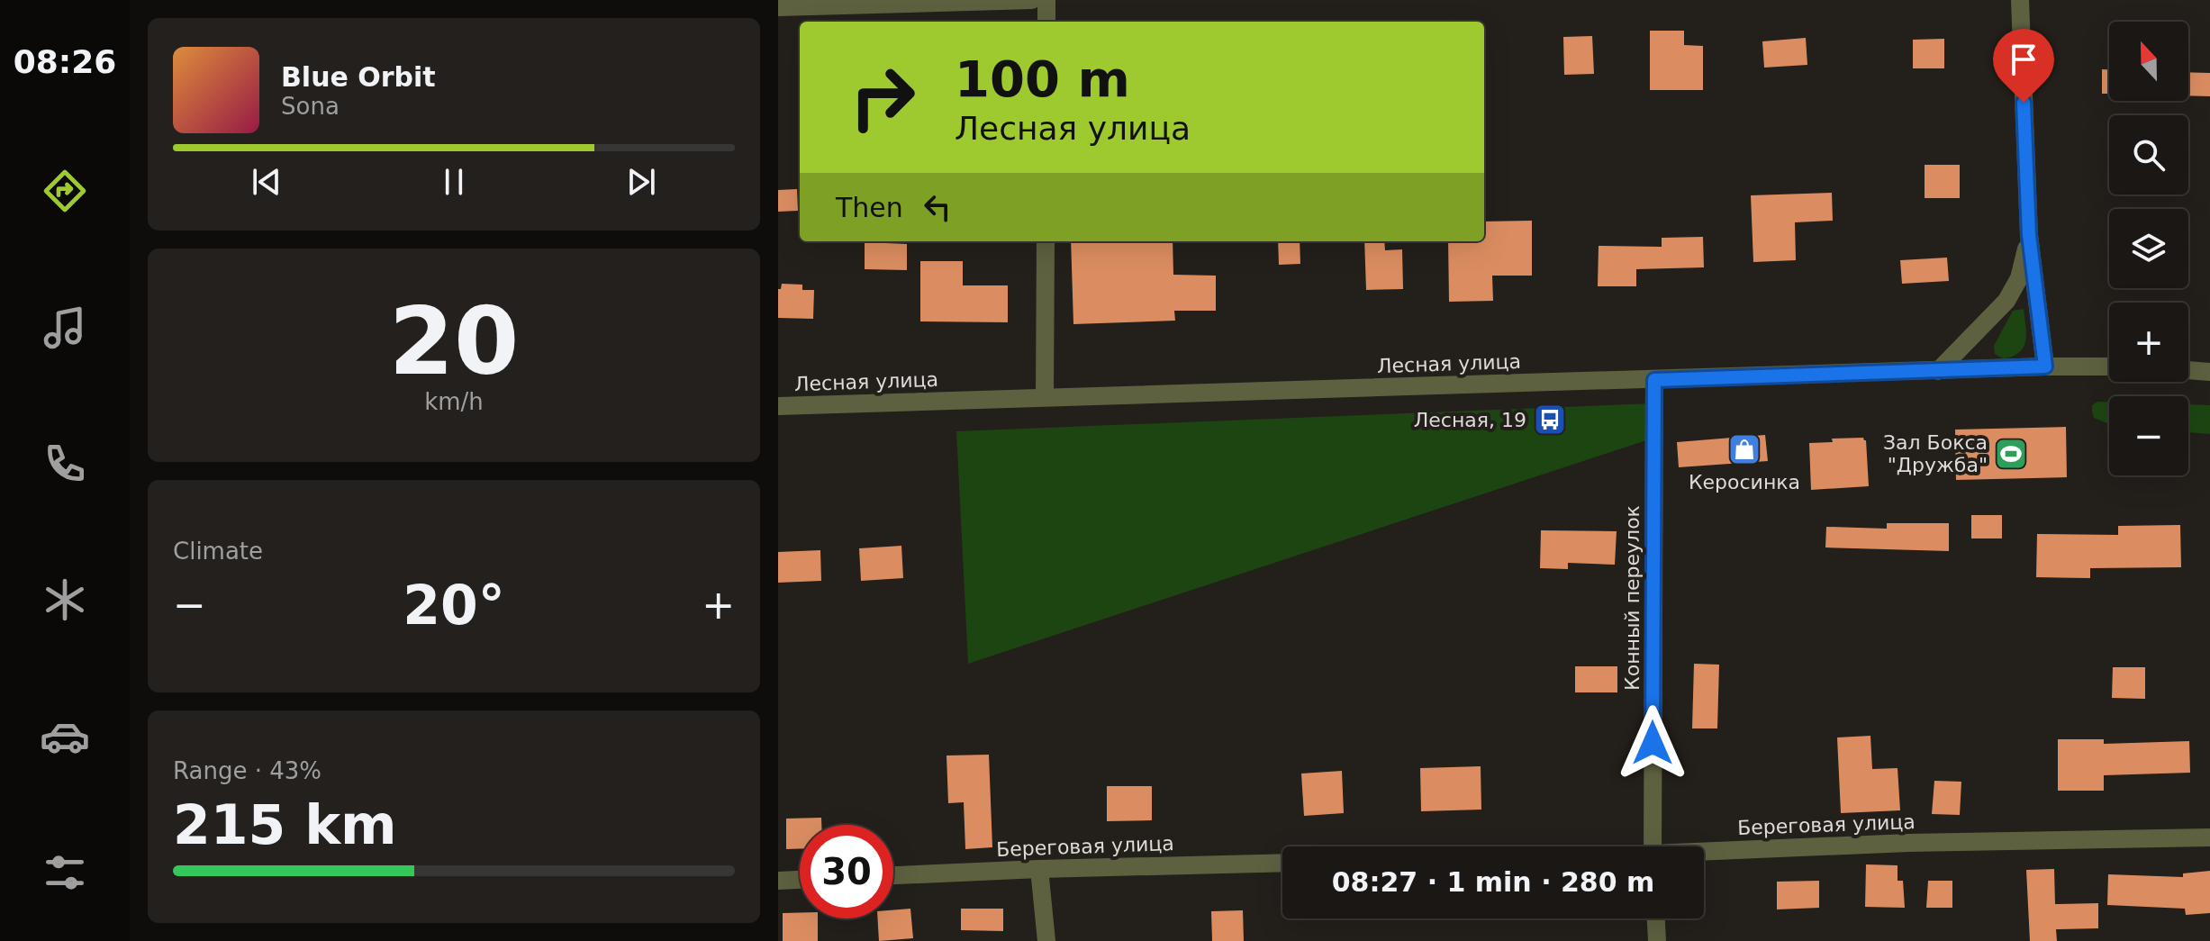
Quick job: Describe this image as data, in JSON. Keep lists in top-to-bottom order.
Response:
{
  "streets": {
    "street": ["Лесная улица", "Конный переулок", "Береговая улица"]
  },
  "crossings": [
    ["Лесная улица", "Конный переулок"]
  ],
  "places": {
    "bus stop": ["Лесная, 19"],
    "shop": ["Керосинка"],
    "sports": ["Зал Бокса \"Дружба\""]
  },
  "north": "top",
  "page": {
    "tabs": "08:26",
    "map_buttons": ["+", "−"],
    "turn": ["100 m", "Лесная улица"],
    "song": ["Blue Orbit", "Sona"],
    "then": "Then",
    "tile": [
      ["20", "km/h"],
      "Climate",
      ["Range · 43%", "215 km"]
    ],
    "heat": ["−", "20°", "+"],
    "limit": "30",
    "trip": "08:27 · 1 min · 280 m"
  }
}
